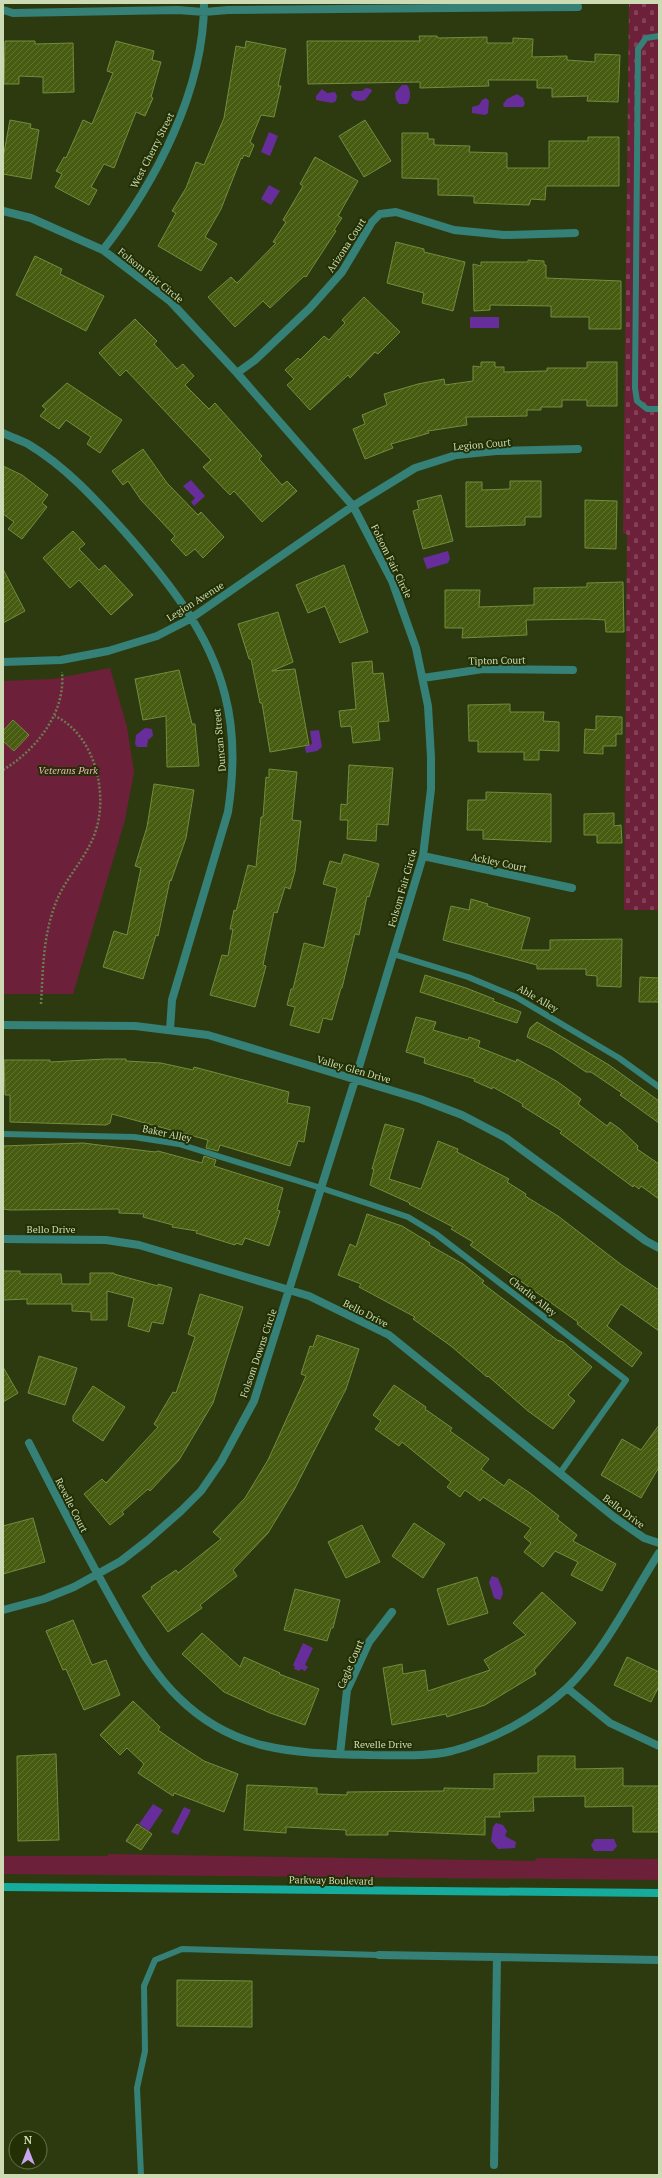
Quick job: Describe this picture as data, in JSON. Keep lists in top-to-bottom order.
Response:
{
  "streets": {
    "street": [
      "West Cherry Street",
      "Arizona Court",
      "Folsom Fair Circle",
      "Legion Court",
      "Legion Avenue",
      "Tipton Court",
      "Duncan Street",
      "Ackley Court",
      "Valley Glen Drive",
      "Bello Drive",
      "Folsom Downs Circle",
      "Revelle Court",
      "Cagle Court",
      "Revelle Drive",
      "Parkway Boulevard"
    ],
    "lane": ["Able Alley", "Baker Alley", "Charlie Alley"]
  },
  "crossings": [
    ["West Cherry Street", "Folsom Fair Circle"],
    ["Arizona Court", "Folsom Fair Circle"],
    ["Folsom Fair Circle", "Legion Court"],
    ["Folsom Fair Circle", "Legion Avenue"],
    ["Folsom Fair Circle", "Tipton Court"],
    ["Folsom Fair Circle", "Ackley Court"],
    ["Folsom Fair Circle", "Able Alley"],
    ["Folsom Fair Circle", "Valley Glen Drive"],
    ["Folsom Fair Circle", "Folsom Downs Circle"],
    ["Legion Court", "Legion Avenue"],
    ["Legion Avenue", "Duncan Street"],
    ["Duncan Street", "Valley Glen Drive"],
    ["Valley Glen Drive", "Folsom Downs Circle"],
    ["Baker Alley", "Charlie Alley"],
    ["Baker Alley", "Folsom Downs Circle"],
    ["Bello Drive", "Charlie Alley"],
    ["Bello Drive", "Folsom Downs Circle"],
    ["Charlie Alley", "Folsom Downs Circle"],
    ["Folsom Downs Circle", "Revelle Court"],
    ["Folsom Downs Circle", "Revelle Drive"],
    ["Revelle Court", "Revelle Drive"],
    ["Cagle Court", "Revelle Drive"]
  ],
  "parks": ["Veterans Park"],
  "north": "top"
}
